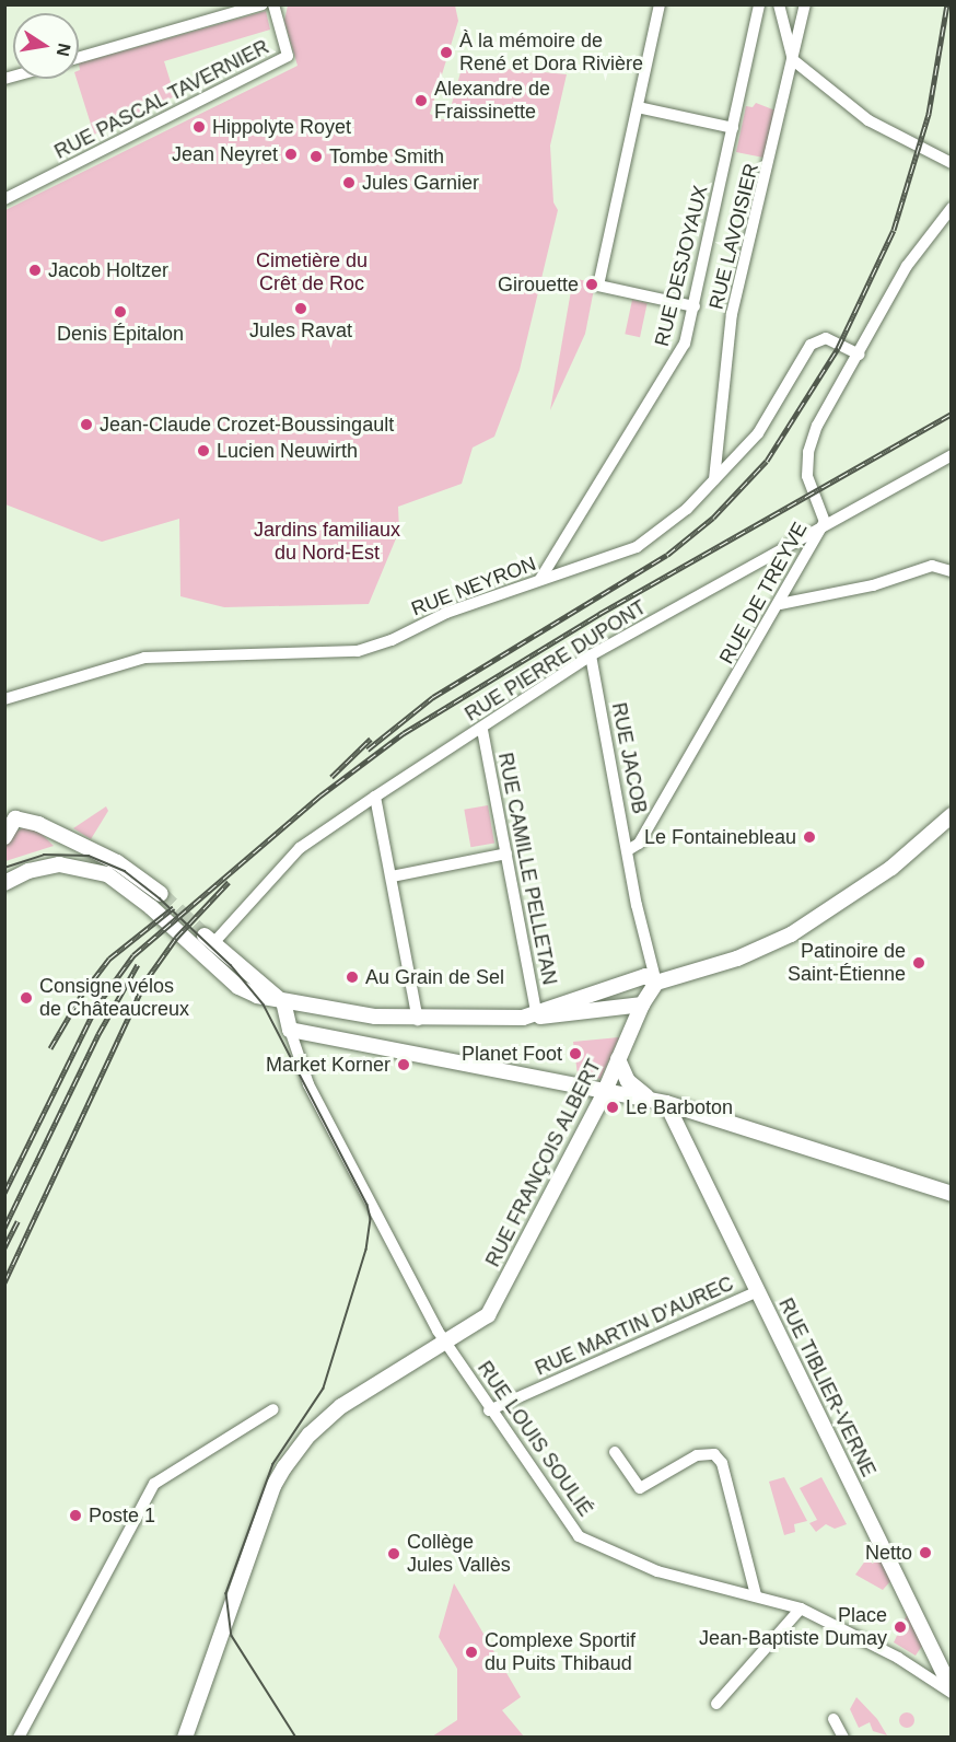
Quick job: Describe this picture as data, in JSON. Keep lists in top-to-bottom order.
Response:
{
  "streets": {
    "main road": ["RUE FRANÇOIS ALBERT", "RUE TIBLIER-VERNE", "RUE LOUIS SOULIÉ"],
    "street": [
      "RUE PASCAL TAVERNIER",
      "RUE LAVOISIER",
      "RUE DESJOYAUX",
      "RUE NEYRON",
      "RUE DE TREYVE",
      "RUE PIERRE DUPONT",
      "RUE JACOB",
      "RUE CAMILLE PELLETAN",
      "RUE MARTIN D'AUREC"
    ]
  },
  "crossings": [
    ["RUE LAVOISIER", "RUE NEYRON"],
    ["RUE DESJOYAUX", "RUE NEYRON"],
    ["RUE NEYRON", "RUE DE TREYVE"],
    ["RUE DE TREYVE", "RUE PIERRE DUPONT"],
    ["RUE DE TREYVE", "RUE JACOB"],
    ["RUE PIERRE DUPONT", "RUE JACOB"],
    ["RUE PIERRE DUPONT", "RUE CAMILLE PELLETAN"],
    ["RUE JACOB", "RUE FRANÇOIS ALBERT"],
    ["RUE FRANÇOIS ALBERT", "RUE LOUIS SOULIÉ"],
    ["RUE MARTIN D'AUREC", "RUE TIBLIER-VERNE"],
    ["RUE MARTIN D'AUREC", "RUE LOUIS SOULIÉ"],
    ["RUE TIBLIER-VERNE", "RUE LOUIS SOULIÉ"]
  ],
  "parks": ["Cimetière du Crêt de Roc", "Jardins familiaux du Nord-Est"],
  "places": [
    "À la mémoire de René et Dora Rivière",
    "Alexandre de Fraissinette",
    "Hippolyte Royet",
    "Jean Neyret",
    "Tombe Smith",
    "Jules Garnier",
    "Jacob Holtzer",
    "Girouette",
    "Jules Ravat",
    "Denis Épitalon",
    "Jean-Claude Crozet-Boussingault",
    "Lucien Neuwirth",
    "Le Fontainebleau",
    "Patinoire de Saint-Étienne",
    "Au Grain de Sel",
    "Consigne vélos de Châteaucreux",
    "Planet Foot",
    "Market Korner",
    "Le Barboton",
    "Poste 1",
    "Netto",
    "Collège Jules Vallès",
    "Place Jean-Baptiste Dumay",
    "Complexe Sportif du Puits Thibaud"
  ],
  "north": "right"
}
